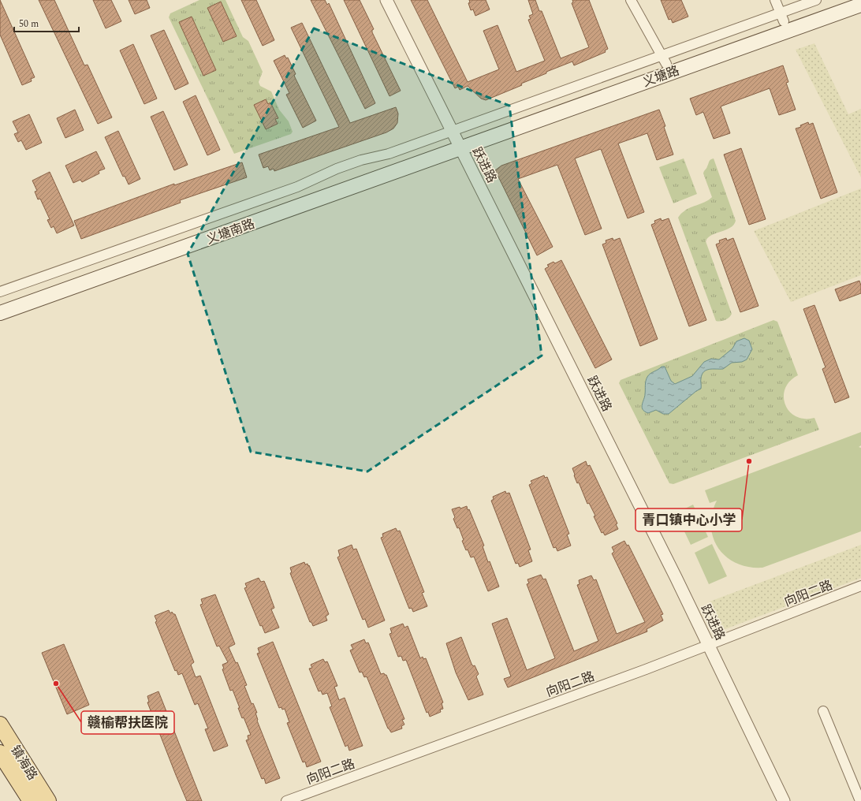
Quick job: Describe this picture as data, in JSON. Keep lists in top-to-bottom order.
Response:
{
  "streets": {
    "main road": ["义塘路", "义塘南路", "镇海路"],
    "street": ["跃进路", "向阳二路"]
  },
  "crossings": [
    ["义塘路", "跃进路"],
    ["义塘路", "义塘南路"],
    ["跃进路", "义塘南路"],
    ["跃进路", "向阳二路"]
  ],
  "places": ["青口镇中心小学", "赣榆帮扶医院"],
  "scale_bar": "50 m"
}
